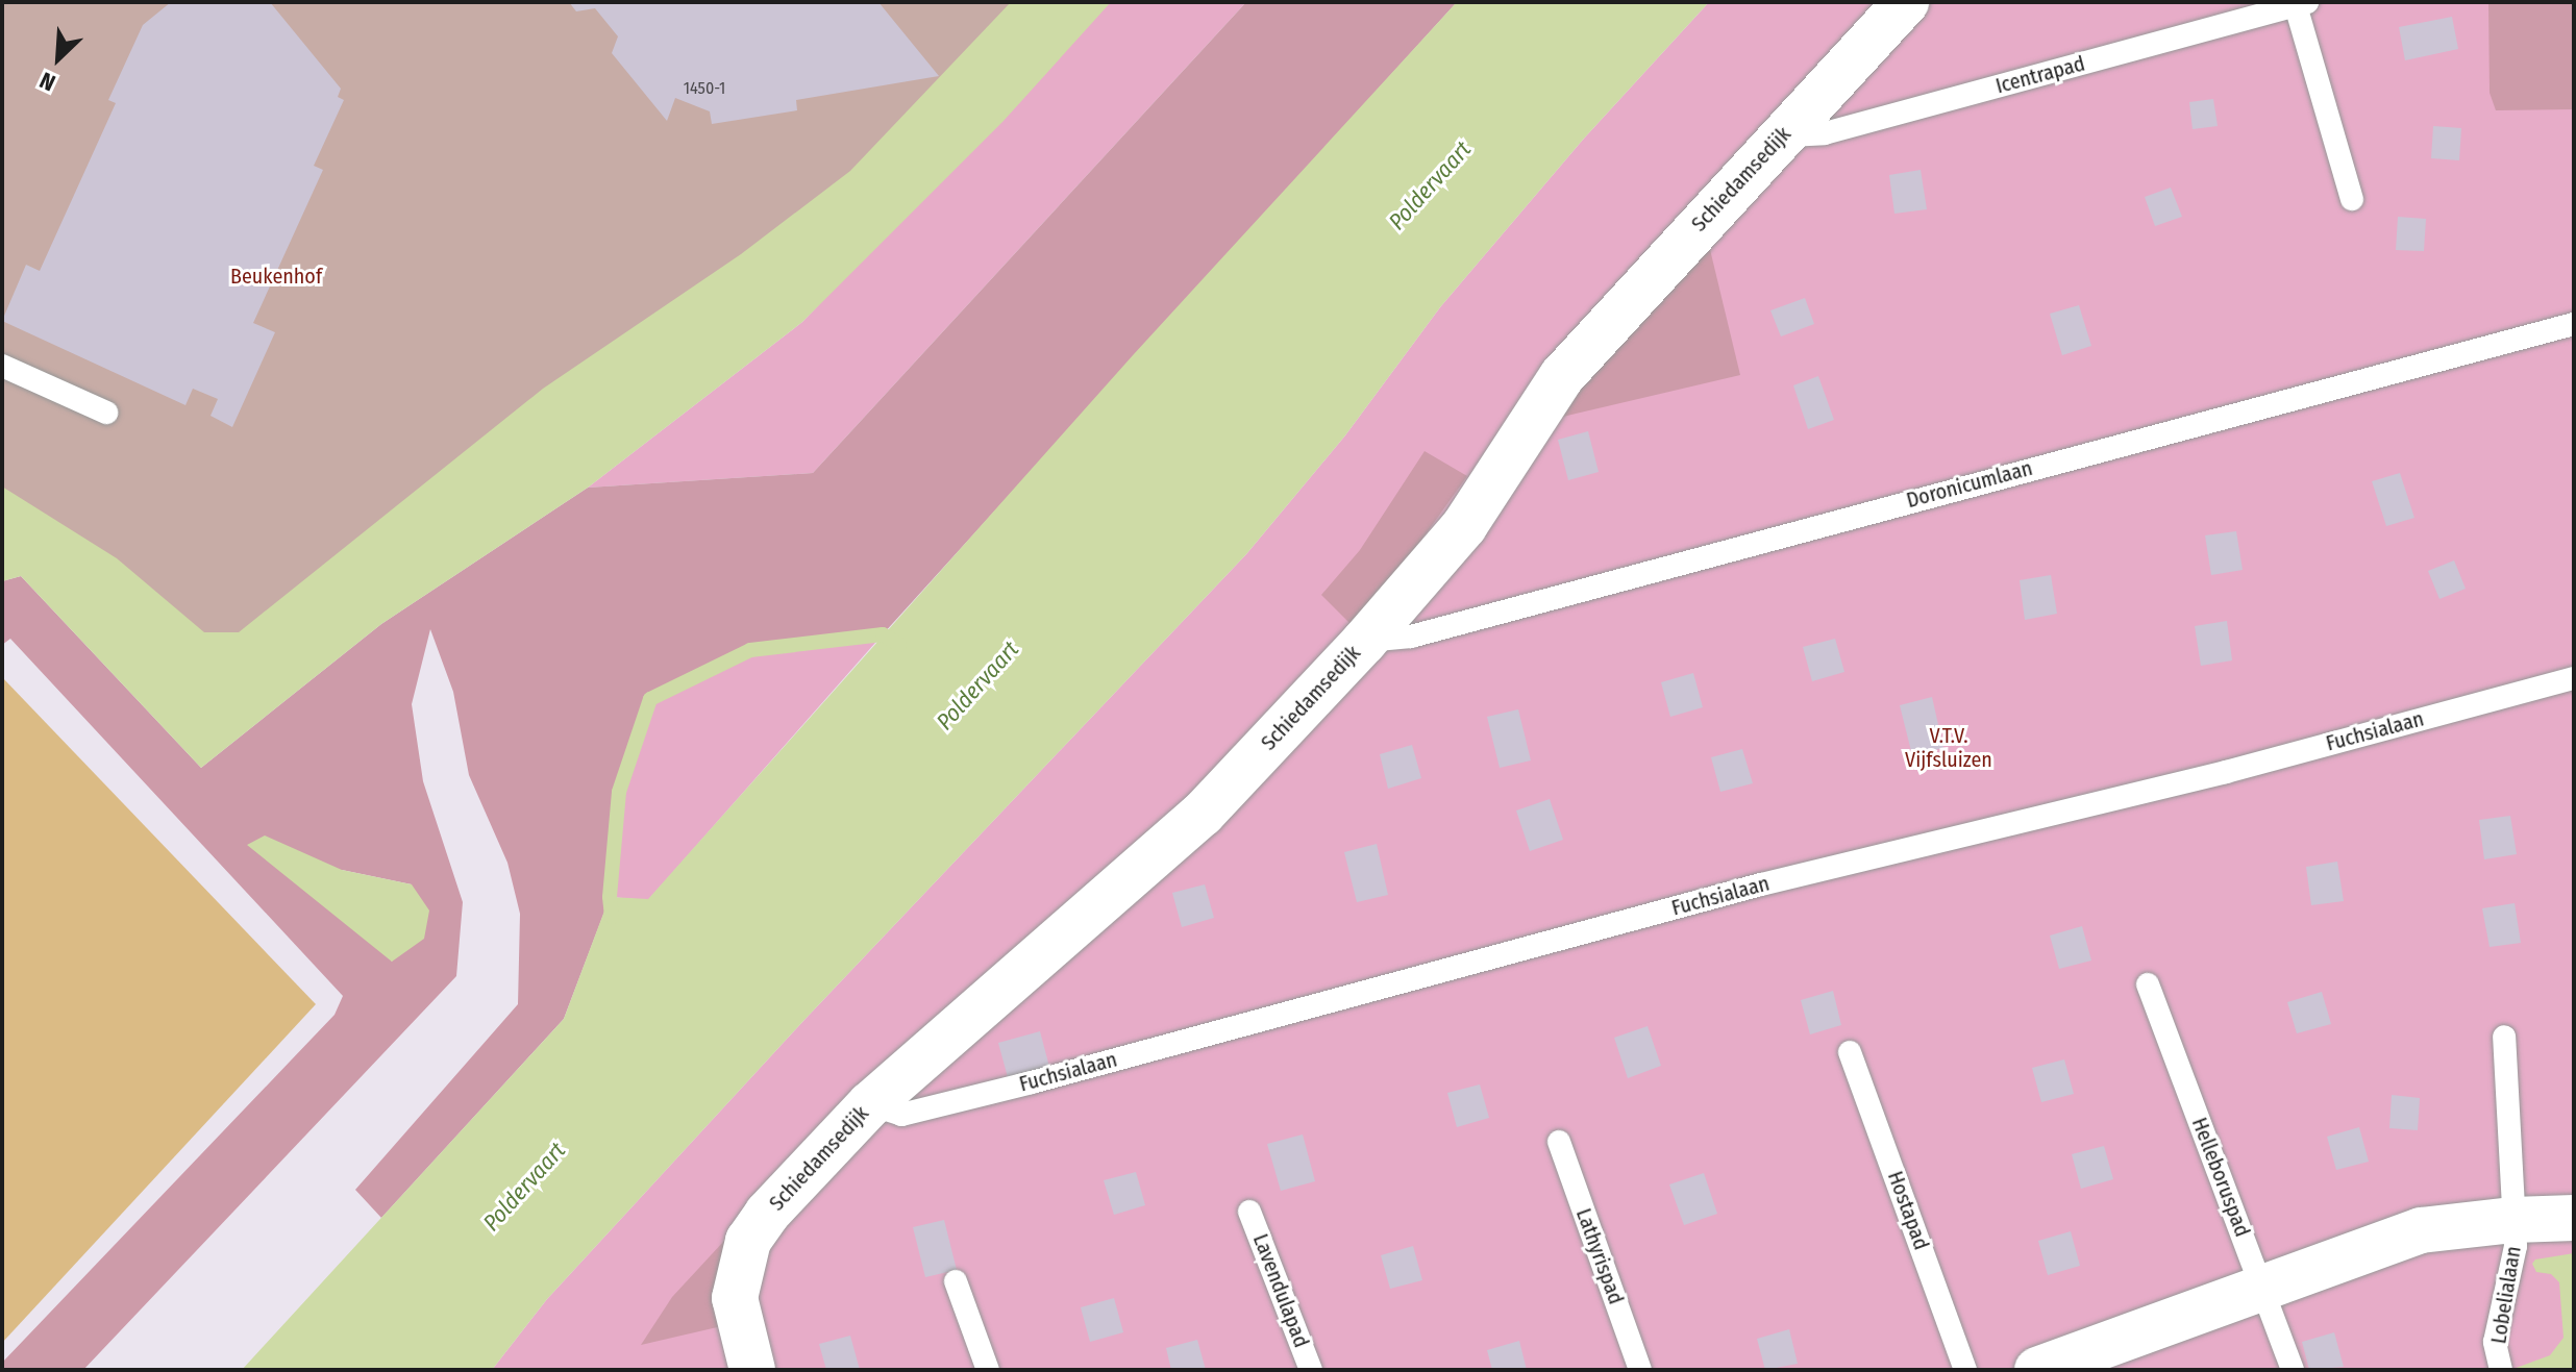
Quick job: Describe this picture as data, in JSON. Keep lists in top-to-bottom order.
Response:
{
  "streets": {
    "street": ["Schiedamsedijk"],
    "lane": [
      "Icentrapad",
      "Doronicumlaan",
      "Fuchsialaan",
      "Helleboruspad",
      "Hostapad",
      "Lathyrispad",
      "Lavendulapad",
      "Lobelialaan"
    ]
  },
  "crossings": [
    ["Icentrapad", "Schiedamsedijk"],
    ["Schiedamsedijk", "Doronicumlaan"],
    ["Schiedamsedijk", "Fuchsialaan"]
  ],
  "water": ["Poldervaart"],
  "parks": ["Beukenhof", "V.T.V. Vijfsluizen"],
  "house_numbers": ["1450-1"],
  "north": "bottom left"
}
